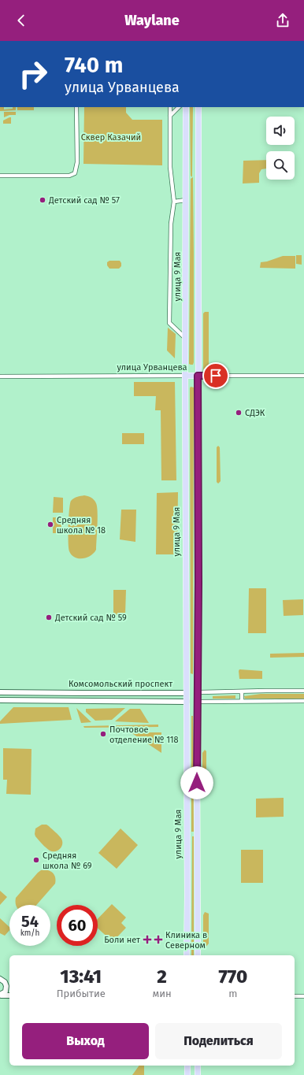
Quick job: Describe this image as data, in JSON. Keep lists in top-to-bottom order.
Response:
{
  "streets": {
    "main road": ["улица 9 Мая", "улица Урванцева", "Комсомольский проспект"]
  },
  "crossings": [
    ["улица 9 Мая", "улица Урванцева"],
    ["улица 9 Мая", "Комсомольский проспект"]
  ],
  "parks": ["Сквер Казачий"],
  "places": {
    "other": [
      "Детский сад № 57",
      "СДЭК",
      "Средняя школа № 18",
      "Детский сад № 59",
      "Почтовое отделение № 118",
      "Средняя школа № 69"
    ],
    "health": ["Боли нет", "Клиника в Северном"]
  },
  "page": {
    "header": "Waylane",
    "turn": ["740 m", "улица Урванцева"],
    "speed": "54 km/h",
    "limit": "60",
    "eta": [
      "13:41",
      "Прибытие",
      "2",
      "мин",
      "770",
      "m"
    ],
    "buttons": ["Выход", "Поделиться"]
  }
}
